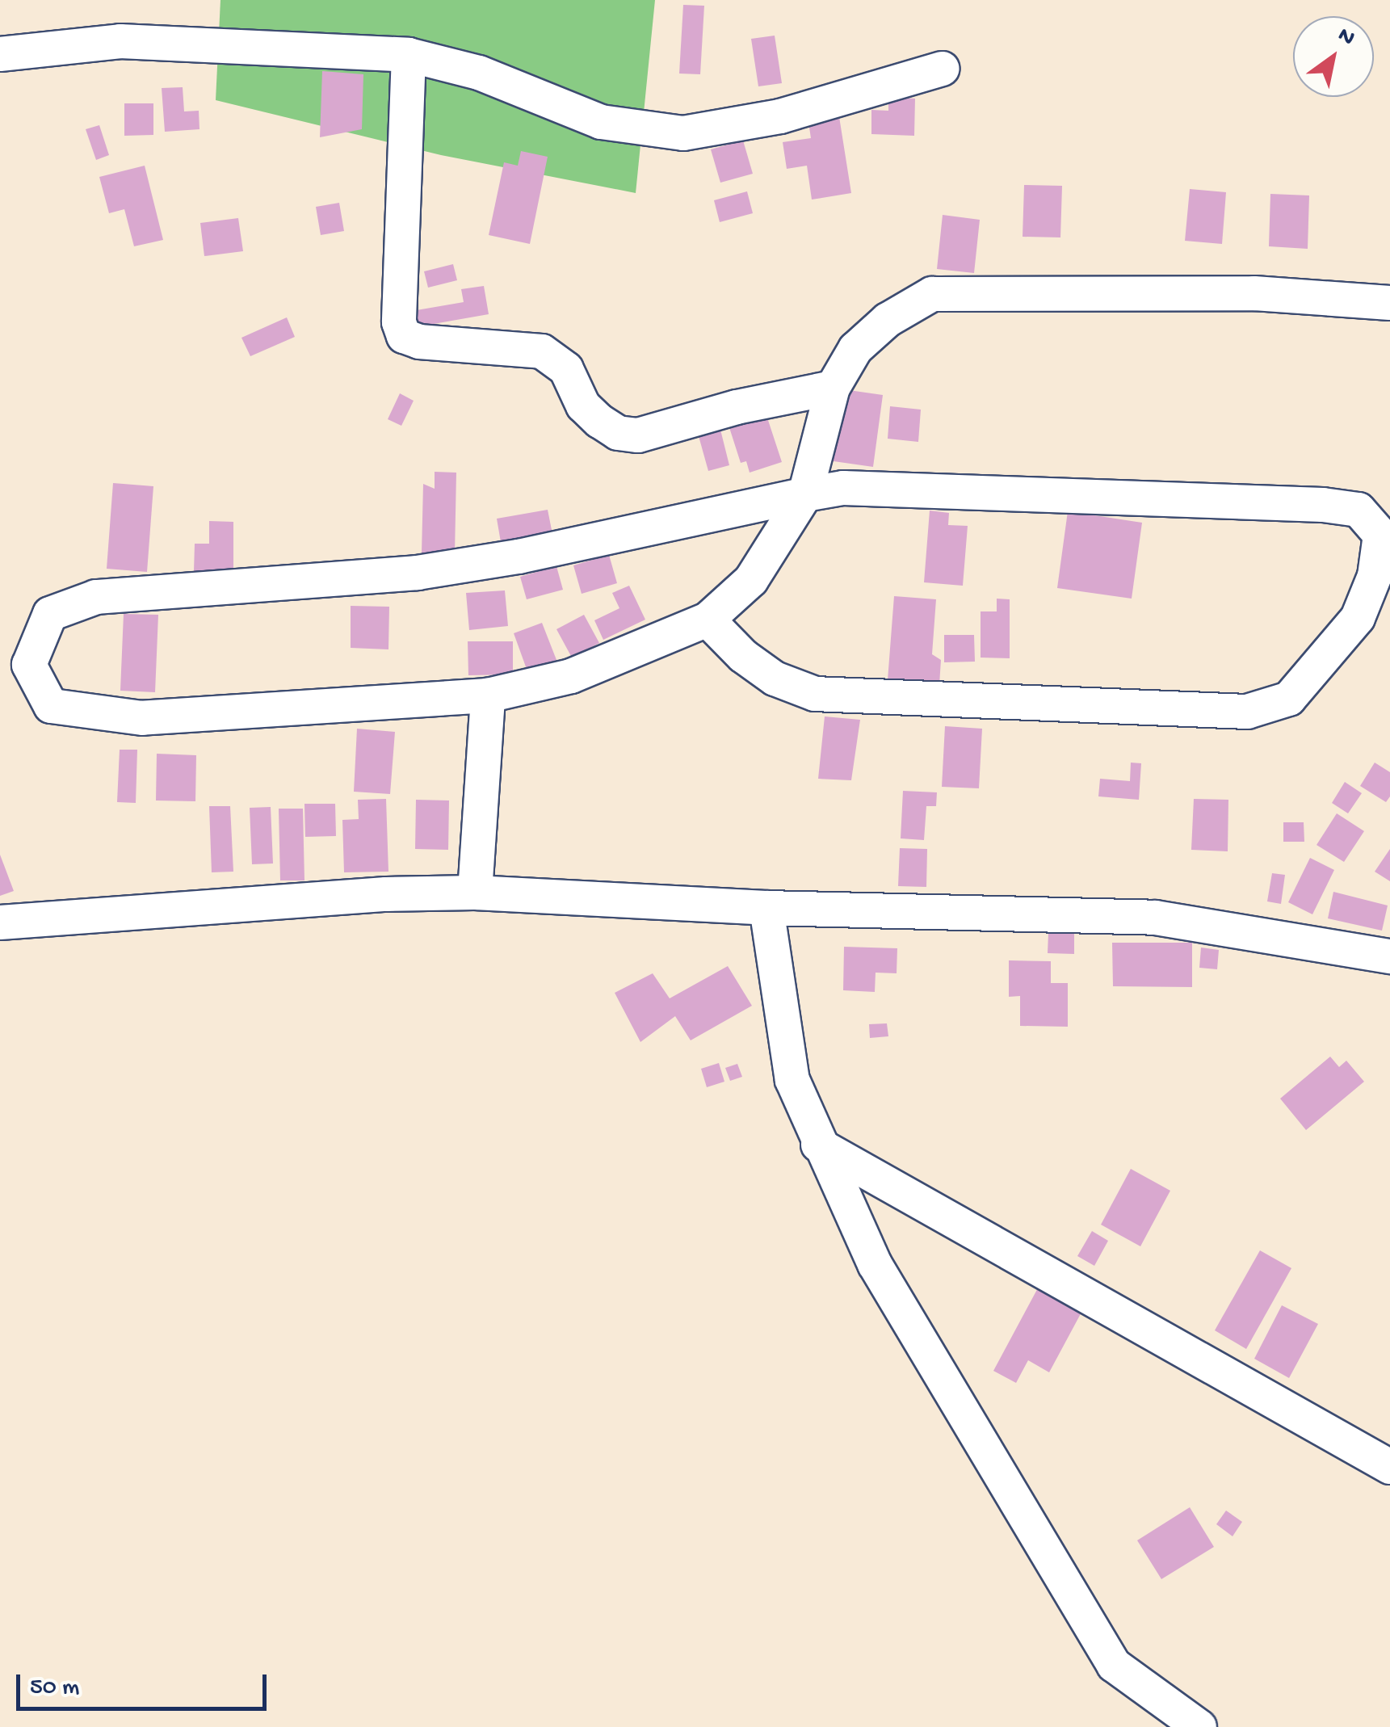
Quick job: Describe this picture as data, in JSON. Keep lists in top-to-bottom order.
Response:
{
  "scale_bar": "50 m",
  "north": "top right"
}
